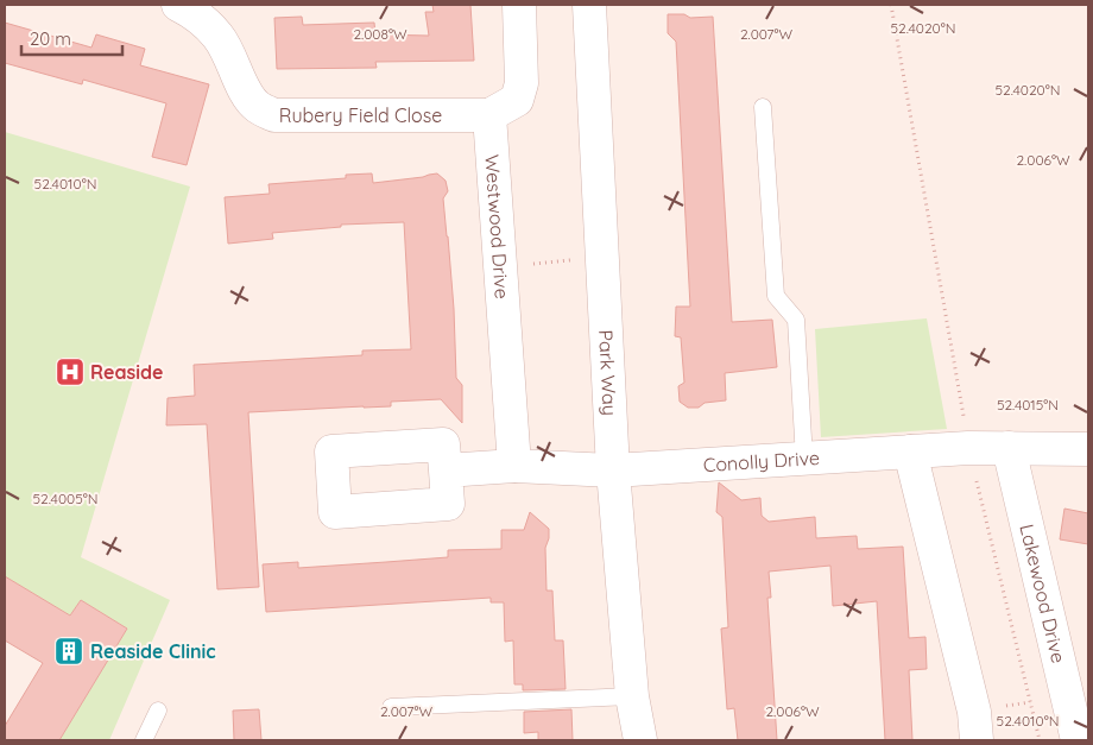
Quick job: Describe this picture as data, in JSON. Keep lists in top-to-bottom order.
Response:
{
  "streets": {
    "street": [
      "Rubery Field Close",
      "Westwood Drive",
      "Park Way",
      "Conolly Drive",
      "Lakewood Drive"
    ]
  },
  "crossings": [
    ["Rubery Field Close", "Westwood Drive"],
    ["Park Way", "Conolly Drive"],
    ["Conolly Drive", "Lakewood Drive"]
  ],
  "places": {
    "hospital": ["Reaside"],
    "building": ["Reaside Clinic"]
  },
  "scale_bar": "20 m",
  "coordinates": [
    "52.4020°N",
    "2.008°W",
    "2.007°W",
    "2.006°W",
    "52.4010°N",
    "52.4015°N",
    "52.4005°N"
  ]
}
